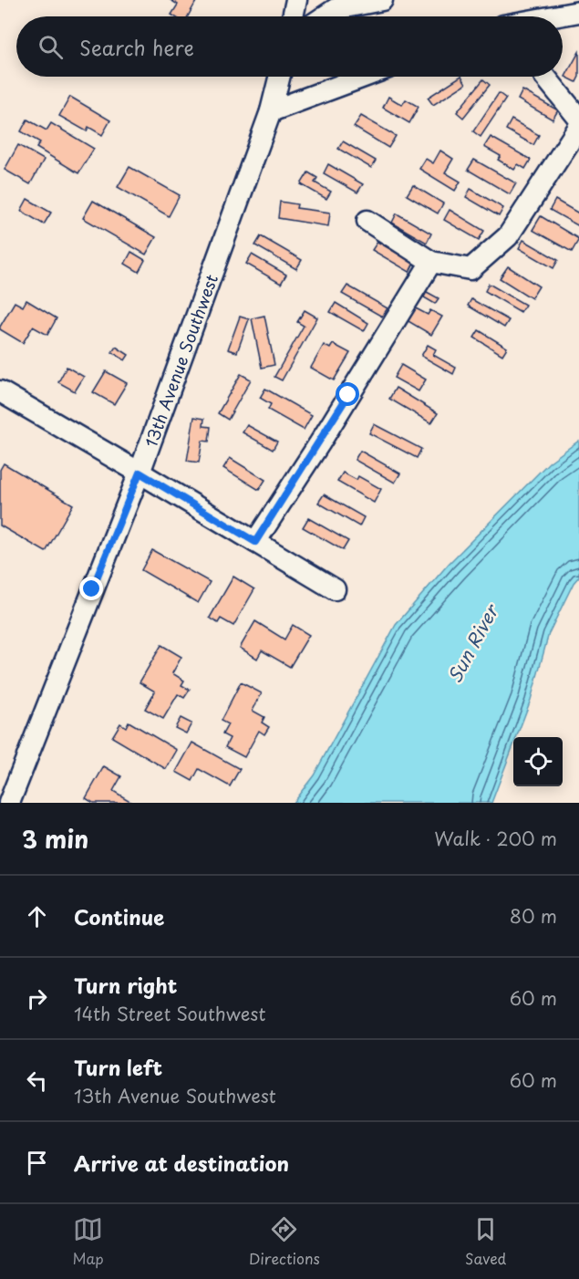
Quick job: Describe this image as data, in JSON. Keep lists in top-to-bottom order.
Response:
{
  "streets": {
    "street": ["13th Avenue Southwest"]
  },
  "water": ["Sun River"],
  "page": {
    "search": "Search here",
    "heading": ["3 min", "Walk · 200 m"],
    "list": [
      ["Continue", "80 m"],
      ["Turn right", "14th Street Southwest", "60 m"],
      ["Turn left", "13th Avenue Southwest", "60 m"],
      "Arrive at destination"
    ],
    "nav": ["Map", "Directions", "Saved"]
  }
}
